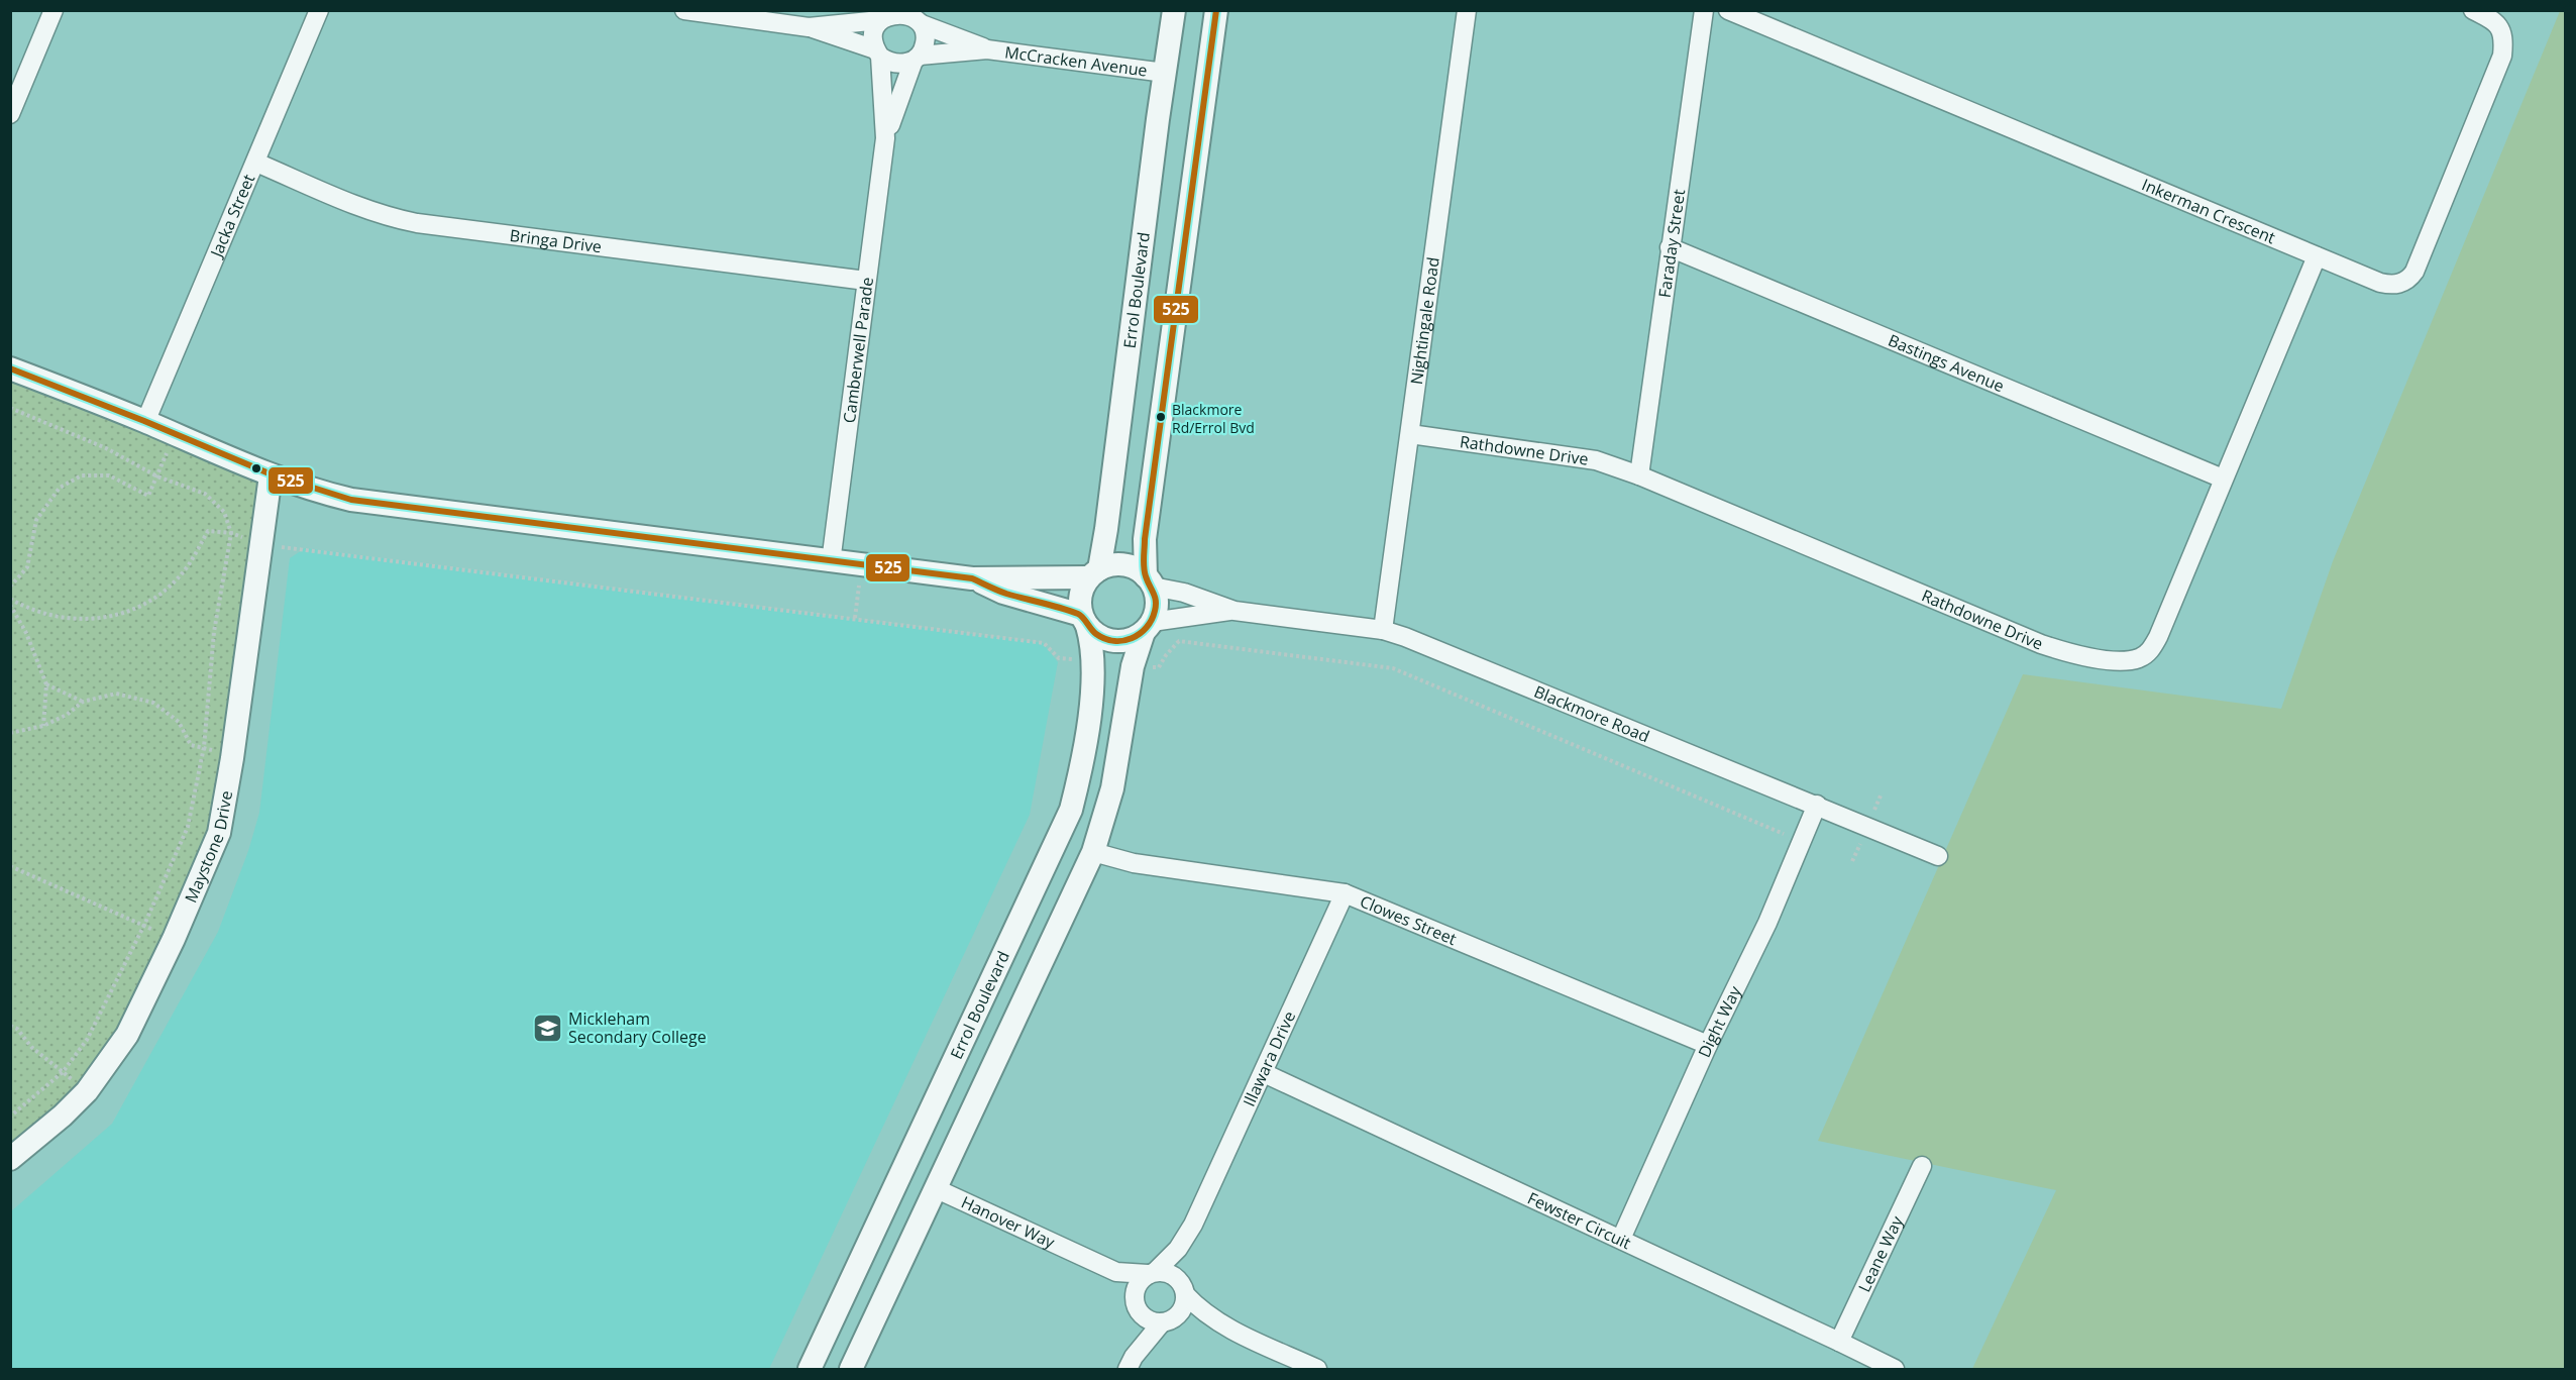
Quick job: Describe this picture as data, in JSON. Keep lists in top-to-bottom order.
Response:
{
  "streets": {
    "street": [
      "McCracken Avenue",
      "Inkerman Crescent",
      "Jacka Street",
      "Bringa Drive",
      "Faraday Street",
      "Errol Boulevard",
      "Nightingale Road",
      "Camberwell Parade",
      "Bastings Avenue",
      "Rathdowne Drive",
      "Blackmore Road",
      "Maystone Drive",
      "Clowes Street",
      "Dight Way",
      "Illawara Drive",
      "Fewster Circuit",
      "Hanover Way",
      "Leane Way"
    ]
  },
  "crossings": [
    ["McCracken Avenue", "Errol Boulevard"],
    ["McCracken Avenue", "Camberwell Parade"],
    ["Inkerman Crescent", "Rathdowne Drive"],
    ["Jacka Street", "Bringa Drive"],
    ["Bringa Drive", "Camberwell Parade"],
    ["Faraday Street", "Bastings Avenue"],
    ["Faraday Street", "Rathdowne Drive"],
    ["Errol Boulevard", "Blackmore Road"],
    ["Nightingale Road", "Rathdowne Drive"],
    ["Nightingale Road", "Blackmore Road"],
    ["Bastings Avenue", "Rathdowne Drive"],
    ["Blackmore Road", "Dight Way"],
    ["Clowes Street", "Dight Way"],
    ["Clowes Street", "Illawara Drive"],
    ["Dight Way", "Fewster Circuit"],
    ["Illawara Drive", "Fewster Circuit"],
    ["Illawara Drive", "Hanover Way"],
    ["Fewster Circuit", "Leane Way"]
  ],
  "places": {
    "other": ["Blackmore Rd/Errol Bvd"],
    "school or university": ["Mickleham Secondary College"]
  },
  "lines": ["transit line 525"]
}
